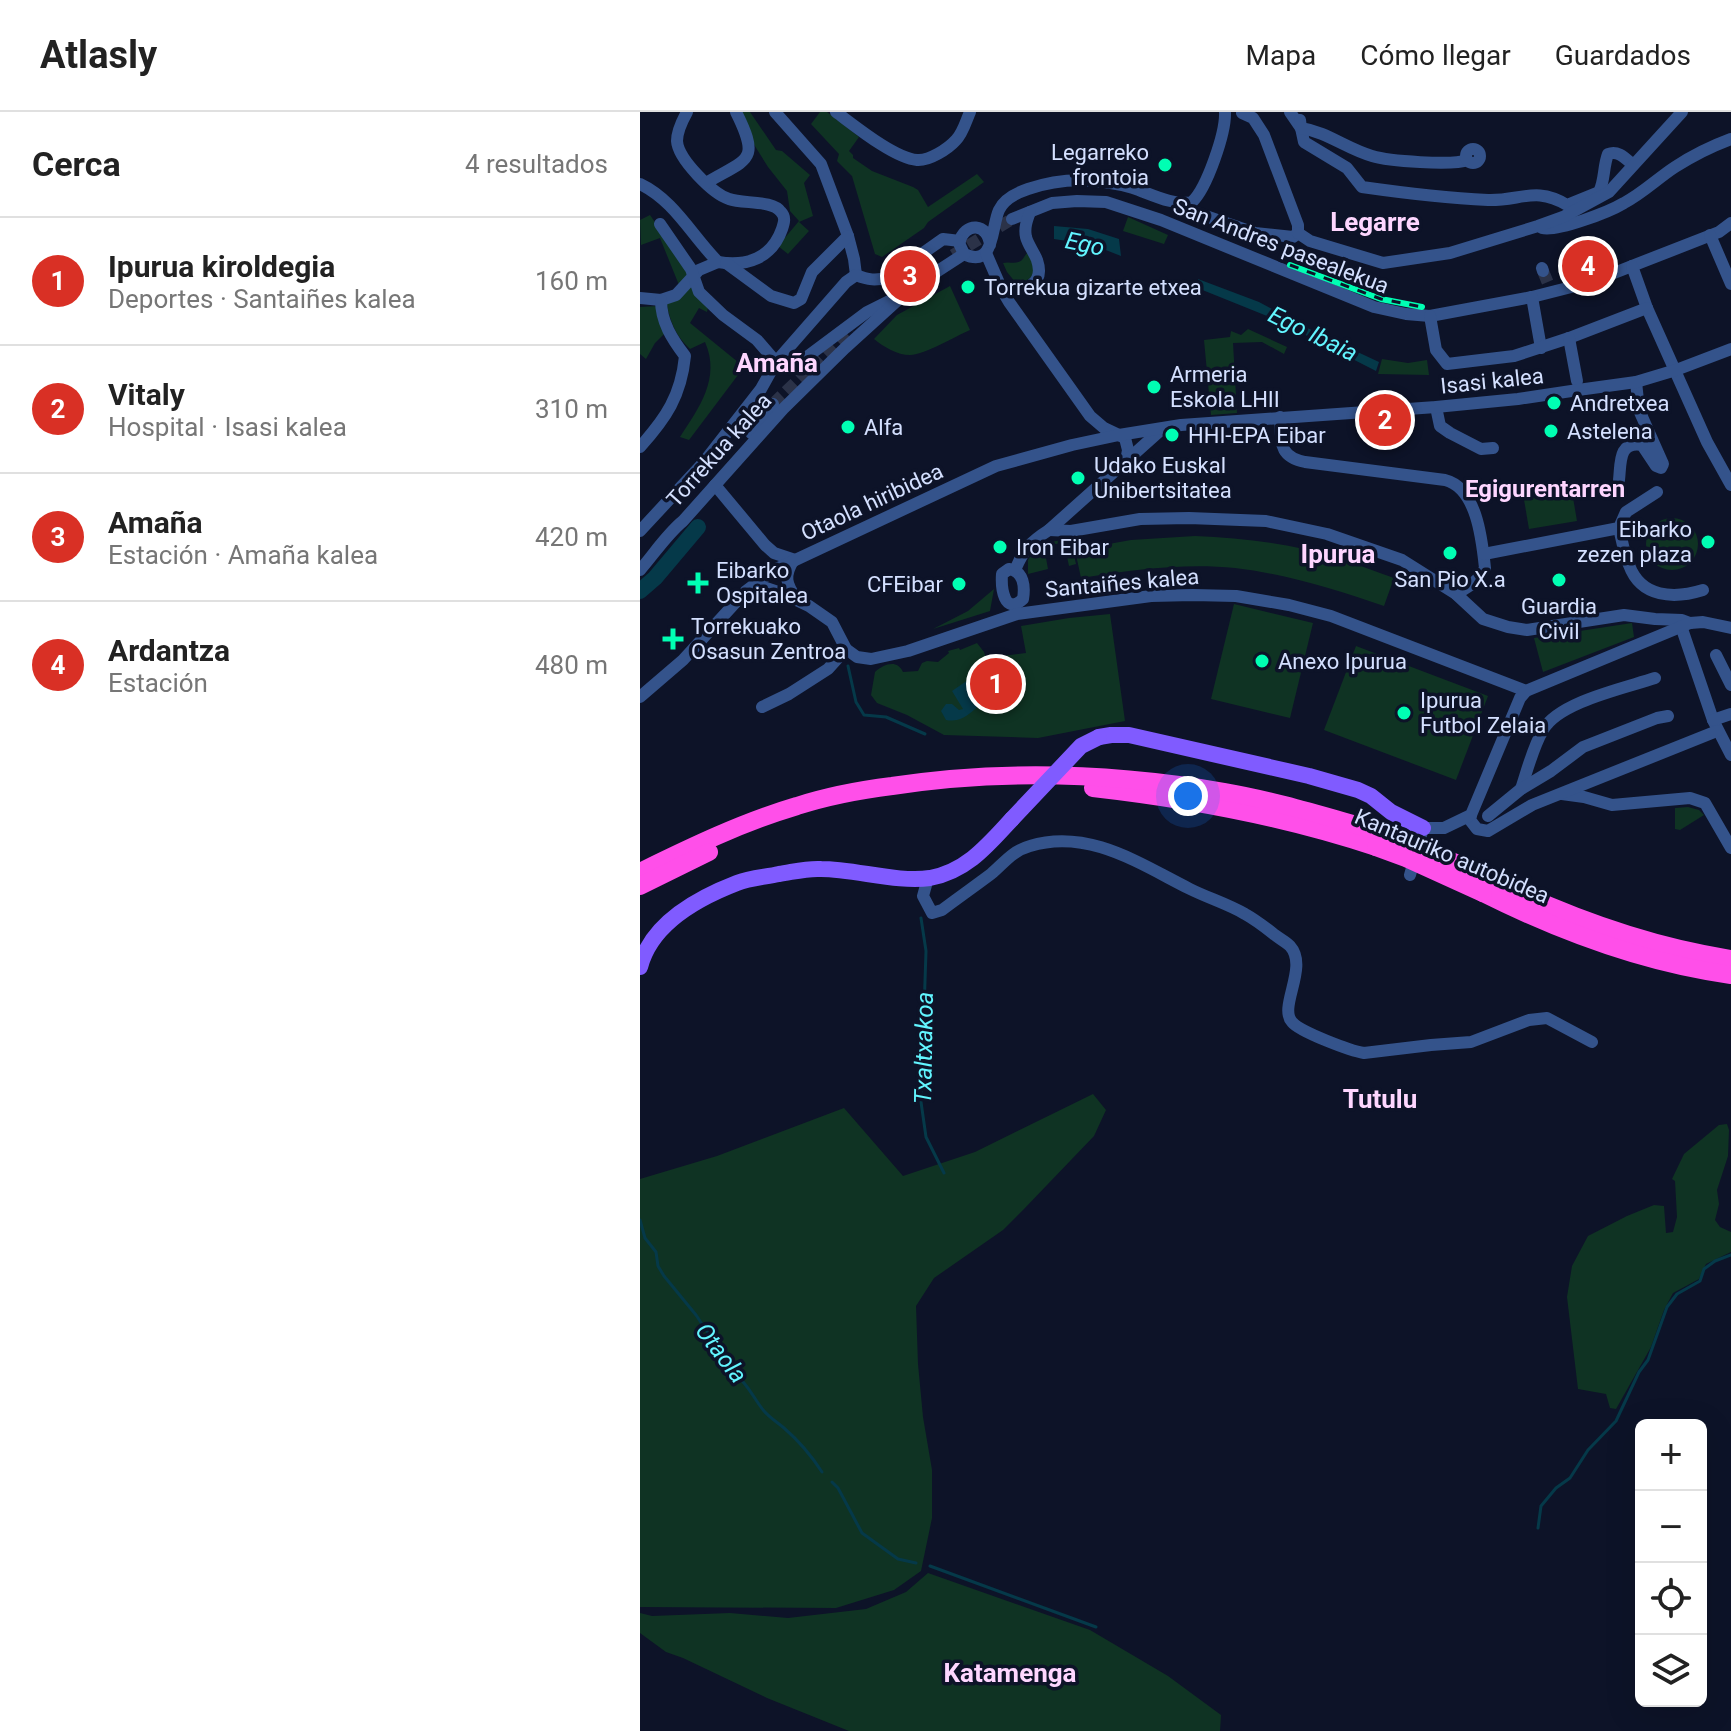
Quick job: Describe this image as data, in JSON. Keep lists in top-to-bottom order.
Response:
{
  "streets": {
    "highway": ["Kantauriko autobidea"],
    "street": [
      "San Andres pasealekua",
      "Isasi kalea",
      "Torrekua kalea",
      "Otaola hiribidea",
      "Santaiñes kalea"
    ]
  },
  "crossings": [
    ["Isasi kalea", "Otaola hiribidea"]
  ],
  "districts": [
    "Legarre",
    "Amaña",
    "Egigurentarren",
    "Ipurua",
    "Tutulu",
    "Katamenga"
  ],
  "water": [
    "Ego",
    "Ego Ibaia",
    "Txaltxakoa",
    "Otaola"
  ],
  "places": {
    "other": [
      "Legarreko frontoia",
      "Torrekua gizarte etxea",
      "Armeria Eskola LHII",
      "Andretxea",
      "Alfa",
      "Astelena",
      "HHI-EPA Eibar",
      "Udako Euskal Unibertsitatea",
      "Eibarko zezen plaza",
      "Iron Eibar",
      "San Pio X.a",
      "Guardia Civil",
      "CFEibar",
      "Anexo Ipurua",
      "Ipurua Futbol Zelaia"
    ],
    "health": ["Eibarko Ospitalea", "Torrekuako Osasun Zentroa"]
  },
  "page": {
    "header": "Atlasly",
    "nav": ["Mapa", "Cómo llegar", "Guardados"],
    "heading": ["Cerca", "4 resultados"],
    "list": [
      {
        "mark": "1",
        "name": "Ipurua kiroldegia",
        "note": "Deportes · Santaiñes kalea",
        "value": "160 m"
      },
      {
        "mark": "2",
        "name": "Vitaly",
        "note": "Hospital · Isasi kalea",
        "value": "310 m"
      },
      {
        "mark": "3",
        "name": "Amaña",
        "note": "Estación · Amaña kalea",
        "value": "420 m"
      },
      {
        "mark": "4",
        "name": "Ardantza",
        "note": "Estación",
        "value": "480 m"
      }
    ],
    "pins": [
      "4",
      "3",
      "2",
      "1"
    ],
    "map_buttons": ["+", "−"]
  }
}
